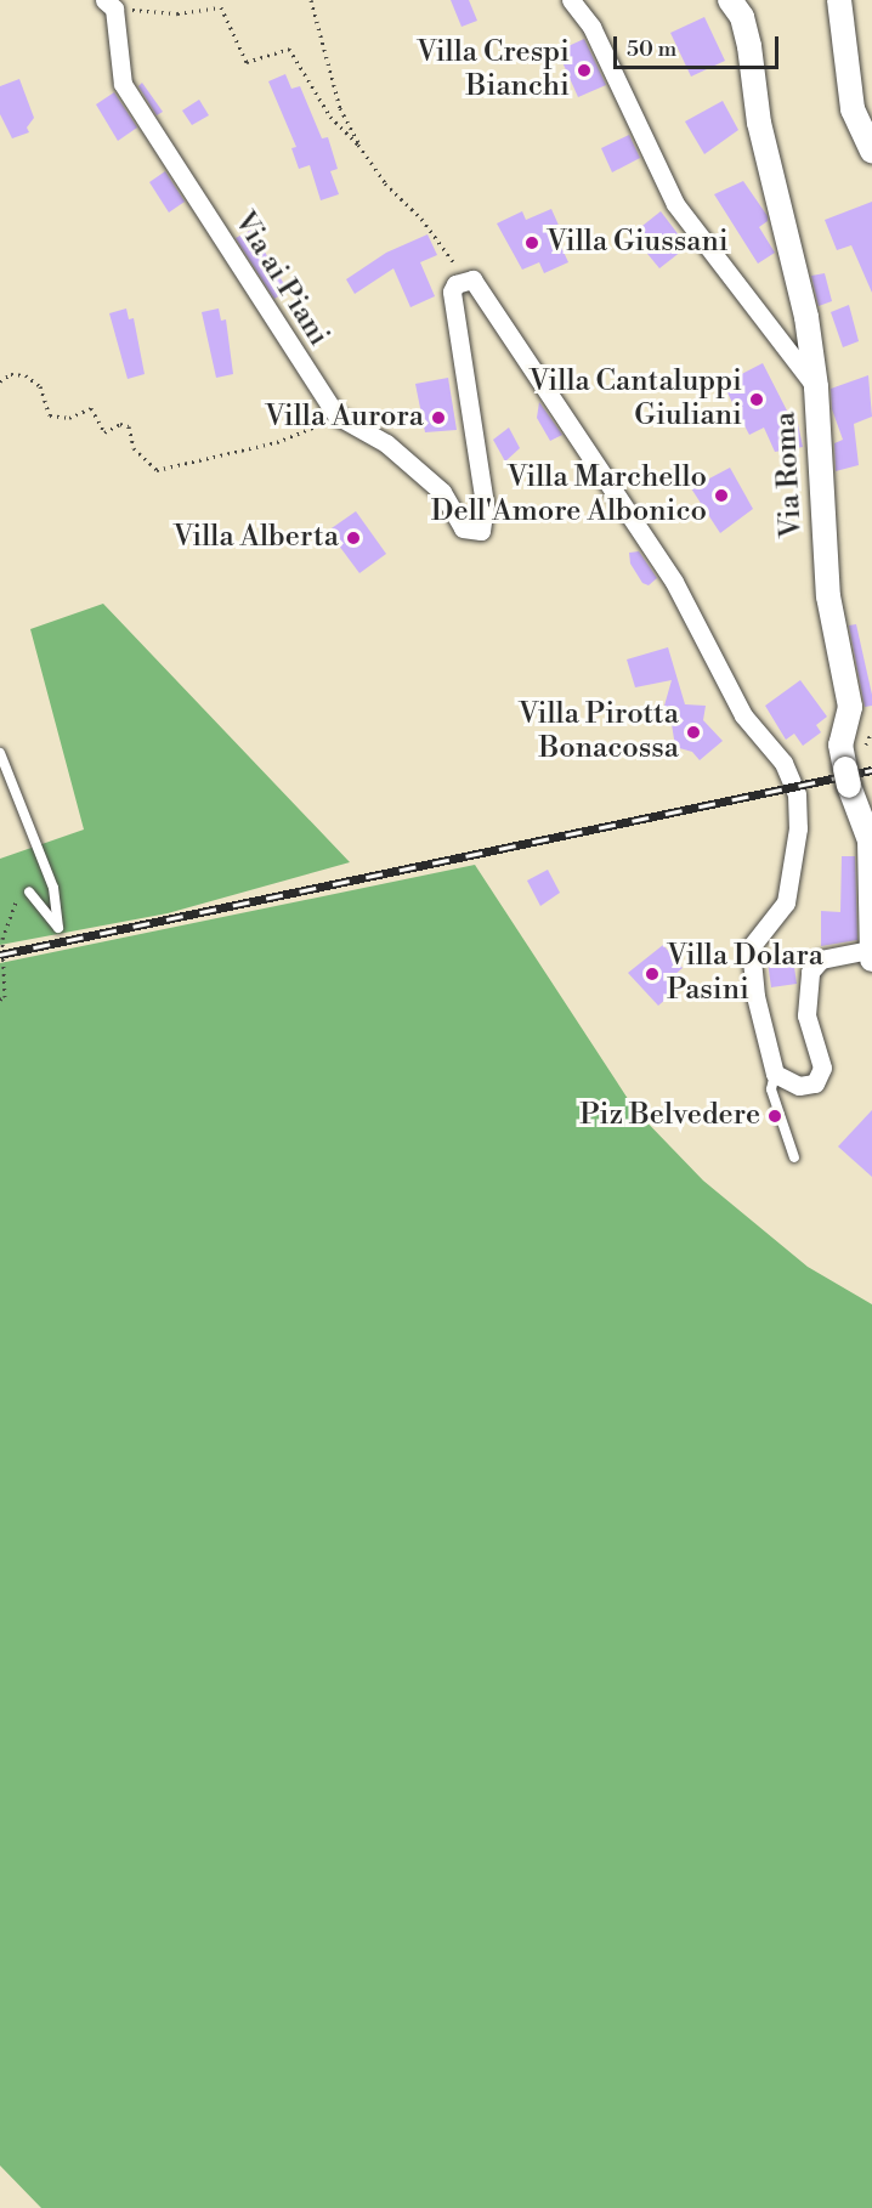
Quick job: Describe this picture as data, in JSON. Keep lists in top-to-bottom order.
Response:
{
  "streets": {
    "street": ["Via ai Piani", "Via Roma"]
  },
  "places": [
    "Villa Crespi Bianchi",
    "Villa Giussani",
    "Villa Cantaluppi Giuliani",
    "Villa Aurora",
    "Villa Marchello Dell'Amore Albonico",
    "Villa Alberta",
    "Villa Pirotta Bonacossa",
    "Villa Dolara Pasini",
    "Piz Belvedere"
  ],
  "scale_bar": "50 m"
}
